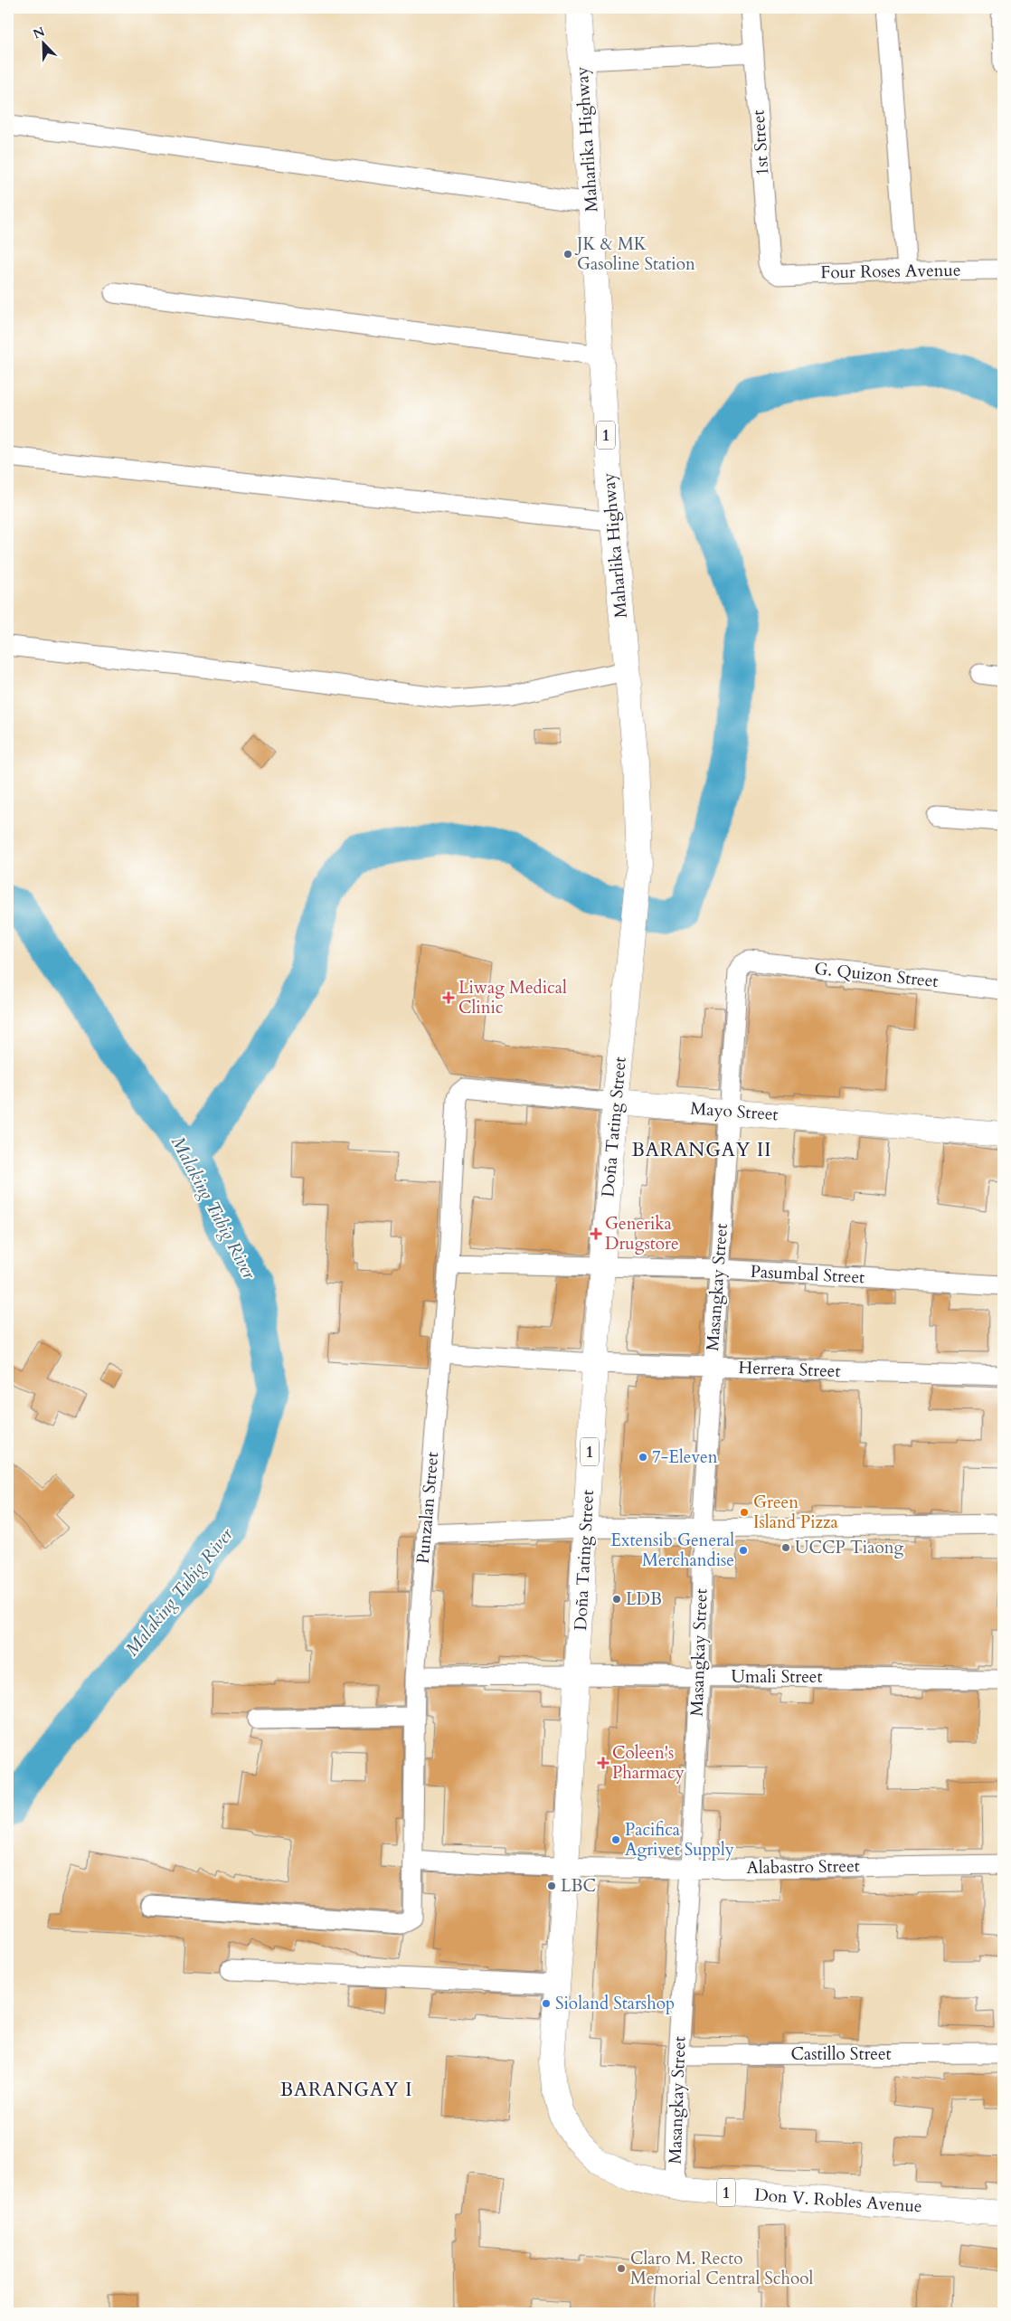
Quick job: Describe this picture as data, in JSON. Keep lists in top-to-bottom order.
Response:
{
  "streets": {
    "main road": [
      "Maharlika Highway",
      "1",
      "Mayo Street",
      "Doña Tating Street",
      "Don V. Robles Avenue"
    ],
    "street": [
      "1st Street",
      "Four Roses Avenue",
      "G. Quizon Street",
      "Pasumbal Street",
      "Masangkay Street",
      "Herrera Street",
      "Punzalan Street",
      "Umali Street",
      "Alabastro Street",
      "Castillo Street"
    ]
  },
  "crossings": [
    ["Maharlika Highway", "Doña Tating Street"],
    ["1st Street", "Four Roses Avenue"],
    ["G. Quizon Street", "Masangkay Street"],
    ["Mayo Street", "Doña Tating Street"],
    ["Mayo Street", "Masangkay Street"],
    ["Mayo Street", "Punzalan Street"],
    ["Doña Tating Street", "Pasumbal Street"],
    ["Doña Tating Street", "Herrera Street"],
    ["Doña Tating Street", "Umali Street"],
    ["Doña Tating Street", "Alabastro Street"],
    ["Doña Tating Street", "Don V. Robles Avenue"],
    ["Pasumbal Street", "Masangkay Street"],
    ["Pasumbal Street", "Punzalan Street"],
    ["Masangkay Street", "Herrera Street"],
    ["Masangkay Street", "Umali Street"],
    ["Masangkay Street", "Alabastro Street"],
    ["Masangkay Street", "Castillo Street"],
    ["Masangkay Street", "Don V. Robles Avenue"],
    ["Herrera Street", "Punzalan Street"],
    ["Punzalan Street", "Umali Street"],
    ["Punzalan Street", "Alabastro Street"]
  ],
  "districts": ["BARANGAY II", "BARANGAY I"],
  "water": ["Malaking Tubig River"],
  "places": {
    "other": [
      "JK & MK Gasoline Station",
      "7-Eleven",
      "Green Island Pizza",
      "UCCP Tiaong",
      "Extensib General Merchandise",
      "LDB",
      "Pacifica Agrivet Supply",
      "LBC",
      "Sioland Starshop",
      "Claro M. Recto Memorial Central School"
    ],
    "health": ["Liwag Medical Clinic", "Generika Drugstore", "Coleen's Pharmacy"]
  },
  "north": "top left"
}
